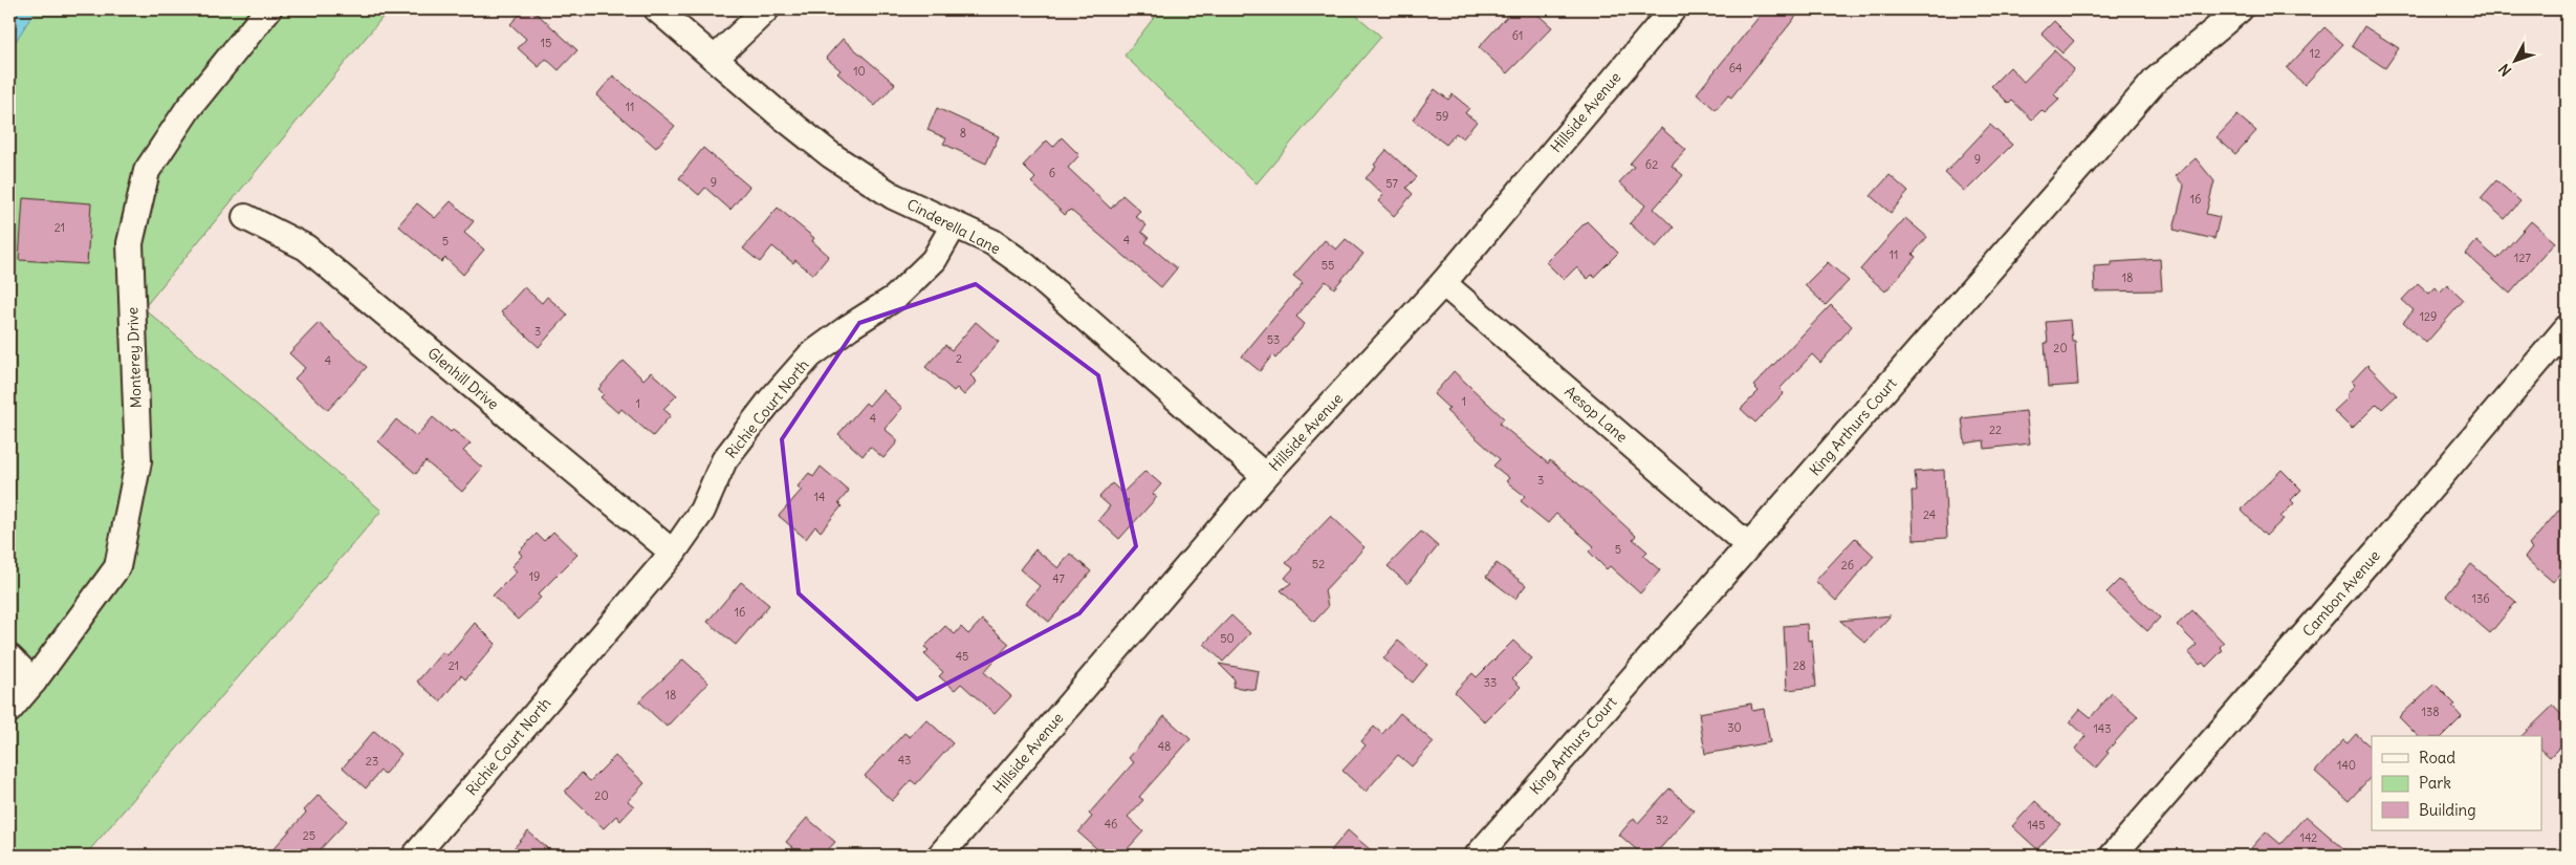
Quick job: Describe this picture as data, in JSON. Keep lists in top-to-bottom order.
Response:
{
  "streets": {
    "street": [
      "Hillside Avenue",
      "Cinderella Lane",
      "Monterey Drive",
      "Glenhill Drive",
      "Richie Court North",
      "Aesop Lane",
      "King Arthurs Court",
      "Cambon Avenue"
    ]
  },
  "crossings": [
    ["Hillside Avenue", "Cinderella Lane"],
    ["Hillside Avenue", "Aesop Lane"],
    ["Cinderella Lane", "Richie Court North"],
    ["Glenhill Drive", "Richie Court North"],
    ["Aesop Lane", "King Arthurs Court"]
  ],
  "house_numbers": [
    "61",
    "15",
    "12",
    "64",
    "10",
    "11",
    "59",
    "8",
    "9",
    "62",
    "6",
    "9",
    "57",
    "16",
    "21",
    "4",
    "5",
    "11",
    "127",
    "55",
    "18",
    "129",
    "3",
    "53",
    "20",
    "2",
    "4",
    "1",
    "1",
    "4",
    "22",
    "3",
    "14",
    "1",
    "24",
    "5",
    "52",
    "26",
    "19",
    "47",
    "136",
    "16",
    "50",
    "45",
    "21",
    "28",
    "33",
    "18",
    "138",
    "30",
    "143",
    "48",
    "43",
    "23",
    "140",
    "20",
    "32",
    "46",
    "145",
    "25",
    "142"
  ],
  "legend": ["Road", "Park", "Building"],
  "north": "bottom left"
}
